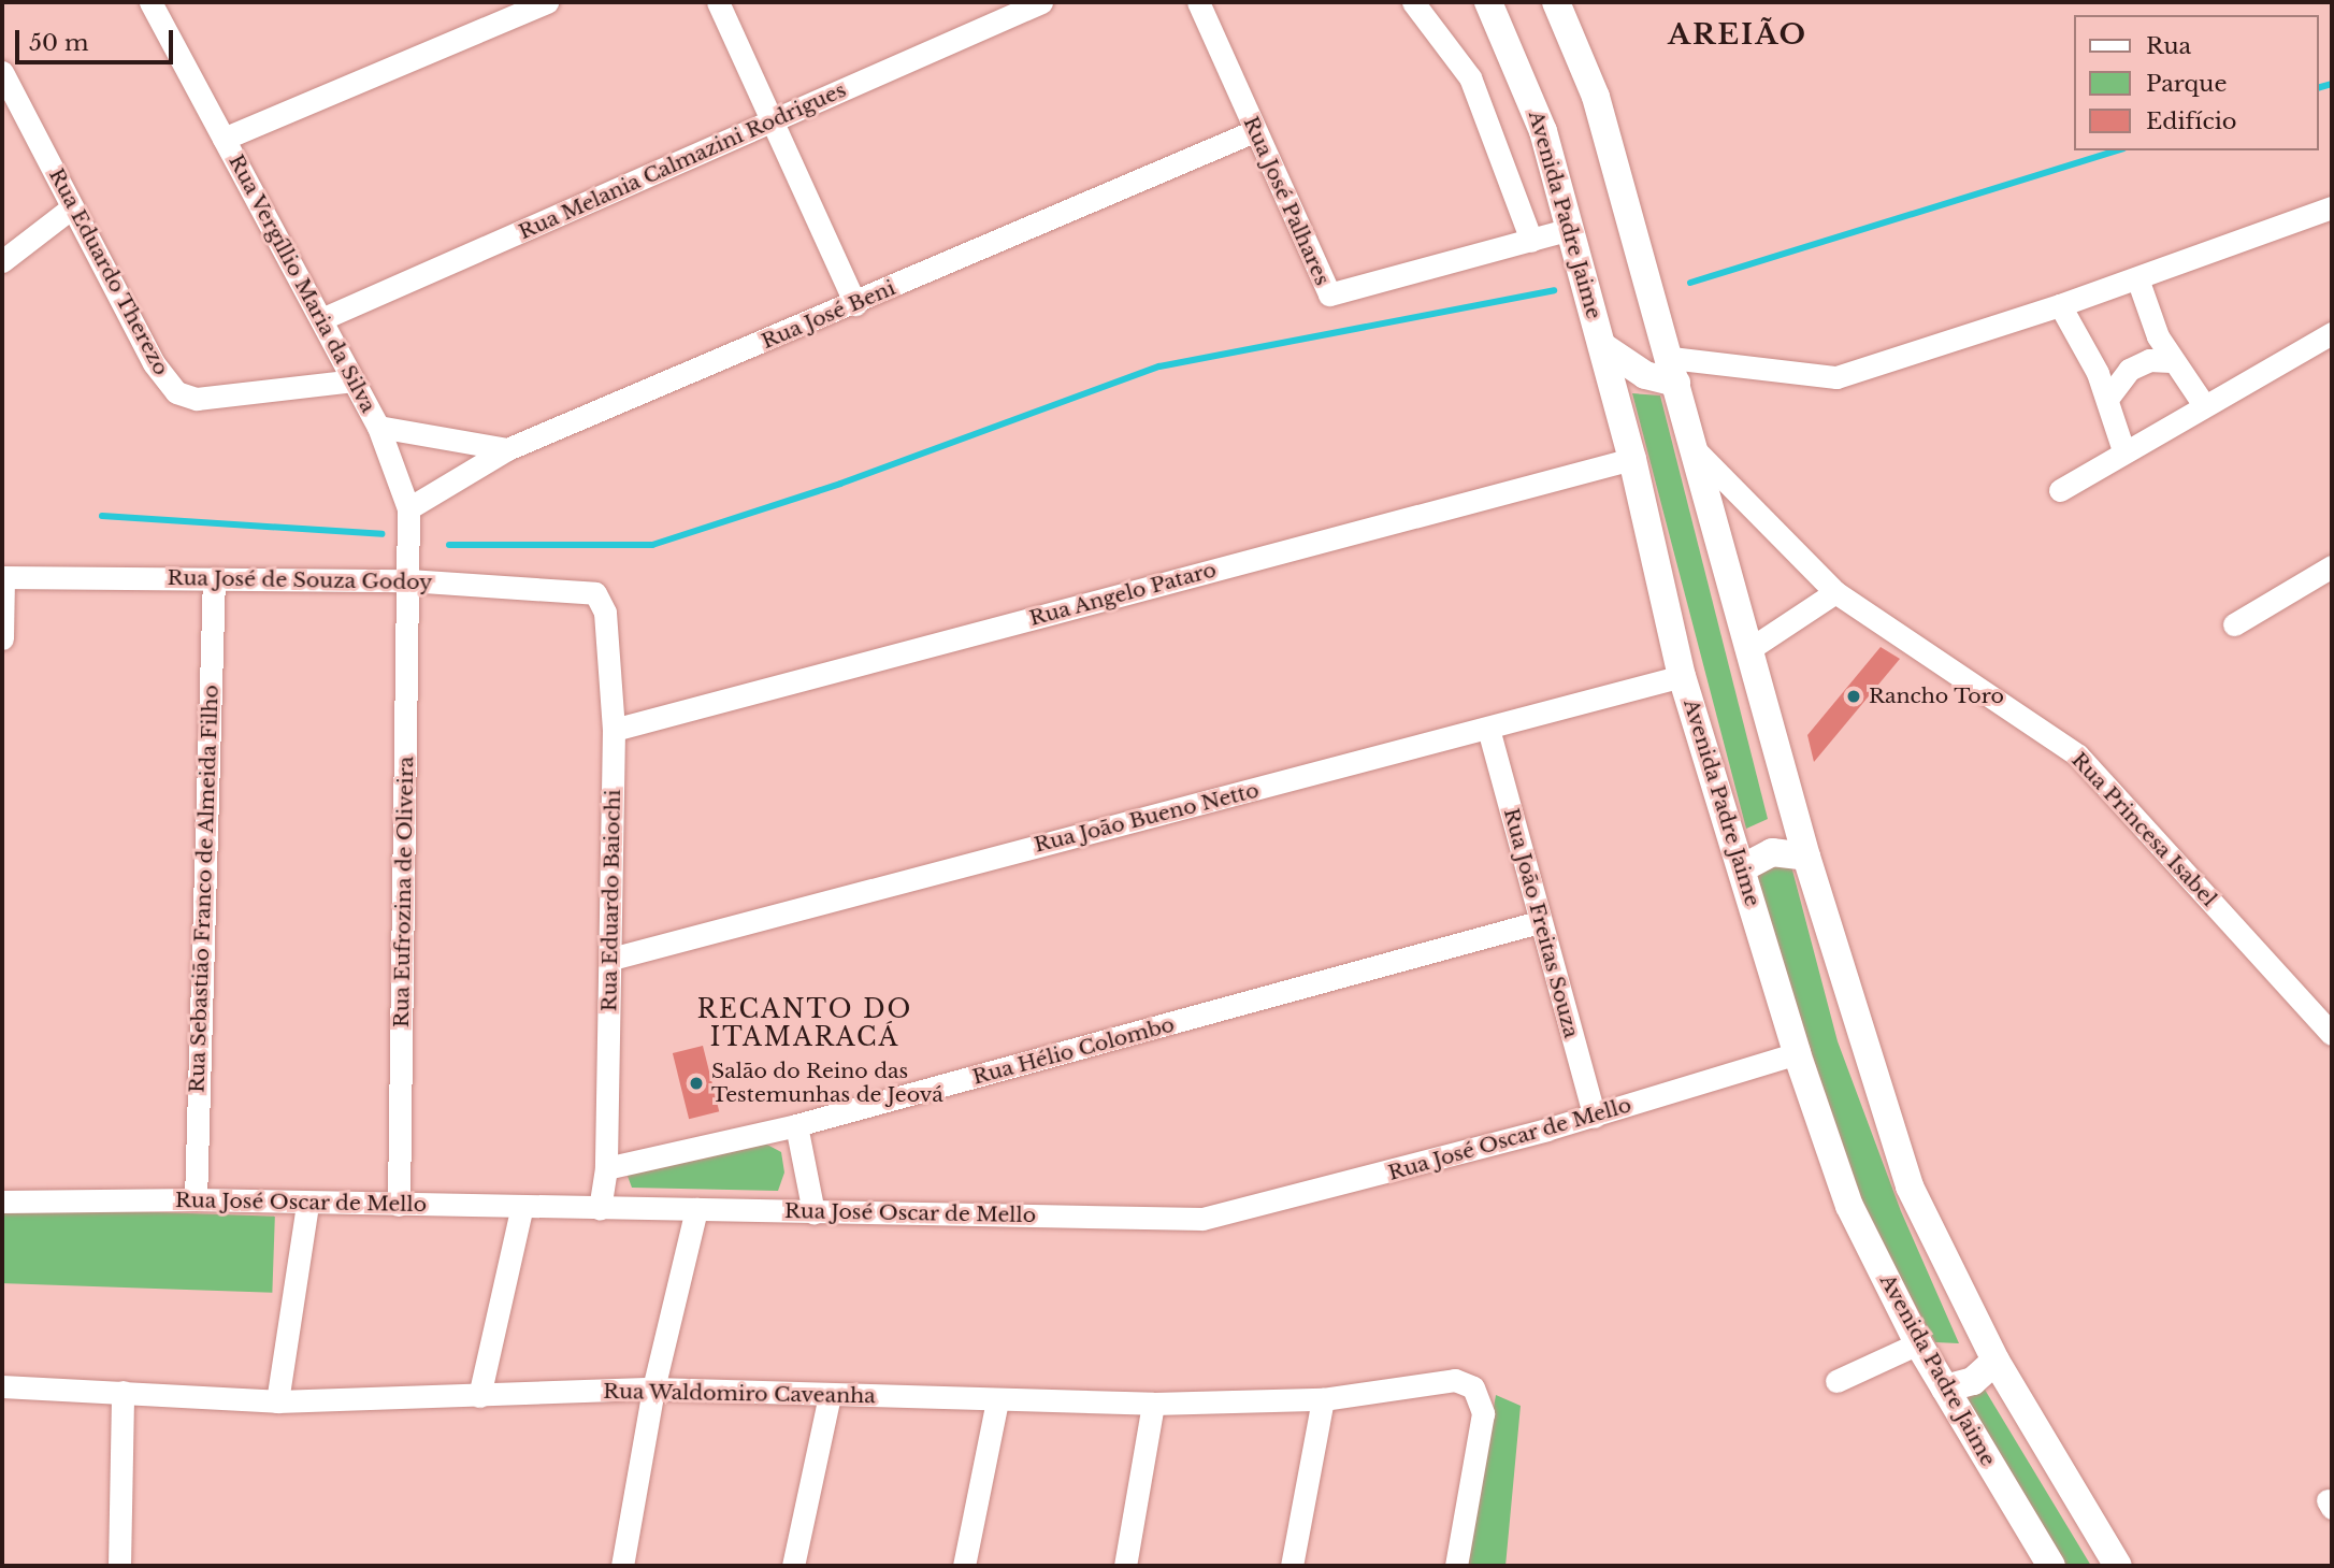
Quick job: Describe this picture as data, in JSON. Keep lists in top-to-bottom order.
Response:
{
  "streets": {
    "main road": ["Avenida Padre Jaime"],
    "street": [
      "Rua Melania Calmazini Rodrigues",
      "Rua José Palhares",
      "Rua Eduardo Therezo",
      "Rua Vergíllio Maria da Silva",
      "Rua José Beni",
      "Rua José de Souza Godoy",
      "Rua Angelo Pataro",
      "Rua João Bueno Netto",
      "Rua Princesa Isabel",
      "Rua Sebastião Franco de Almeida Filho",
      "Rua Eufrozina de Oliveira",
      "Rua Eduardo Baiochi",
      "Rua João Freitas Souza",
      "Rua Hélio Colombo",
      "Rua José Oscar de Mello",
      "Rua Waldomiro Caveanha"
    ]
  },
  "crossings": [
    ["Rua Melania Calmazini Rodrigues", "Rua Vergíllio Maria da Silva"],
    ["Rua José Palhares", "Avenida Padre Jaime"],
    ["Rua José Palhares", "Rua José Beni"],
    ["Avenida Padre Jaime", "Rua Angelo Pataro"],
    ["Avenida Padre Jaime", "Rua João Bueno Netto"],
    ["Avenida Padre Jaime", "Rua José Oscar de Mello"],
    ["Rua Eduardo Therezo", "Rua Vergíllio Maria da Silva"],
    ["Rua Vergíllio Maria da Silva", "Rua José Beni"],
    ["Rua Vergíllio Maria da Silva", "Rua José de Souza Godoy"],
    ["Rua Vergíllio Maria da Silva", "Rua Eufrozina de Oliveira"],
    ["Rua José de Souza Godoy", "Rua Sebastião Franco de Almeida Filho"],
    ["Rua José de Souza Godoy", "Rua Eufrozina de Oliveira"],
    ["Rua José de Souza Godoy", "Rua Eduardo Baiochi"],
    ["Rua Angelo Pataro", "Rua Eduardo Baiochi"],
    ["Rua João Bueno Netto", "Rua Eduardo Baiochi"],
    ["Rua João Bueno Netto", "Rua João Freitas Souza"],
    ["Rua Sebastião Franco de Almeida Filho", "Rua José Oscar de Mello"],
    ["Rua Eufrozina de Oliveira", "Rua José Oscar de Mello"],
    ["Rua Eduardo Baiochi", "Rua Hélio Colombo"],
    ["Rua Eduardo Baiochi", "Rua José Oscar de Mello"],
    ["Rua João Freitas Souza", "Rua Hélio Colombo"],
    ["Rua João Freitas Souza", "Rua José Oscar de Mello"]
  ],
  "districts": ["AREIÃO", "RECANTO DO ITAMARACÁ"],
  "places": ["Rancho Toro", "Salão do Reino das Testemunhas de Jeová"],
  "legend": ["Rua", "Parque", "Edifício"],
  "scale_bar": "50 m"
}
